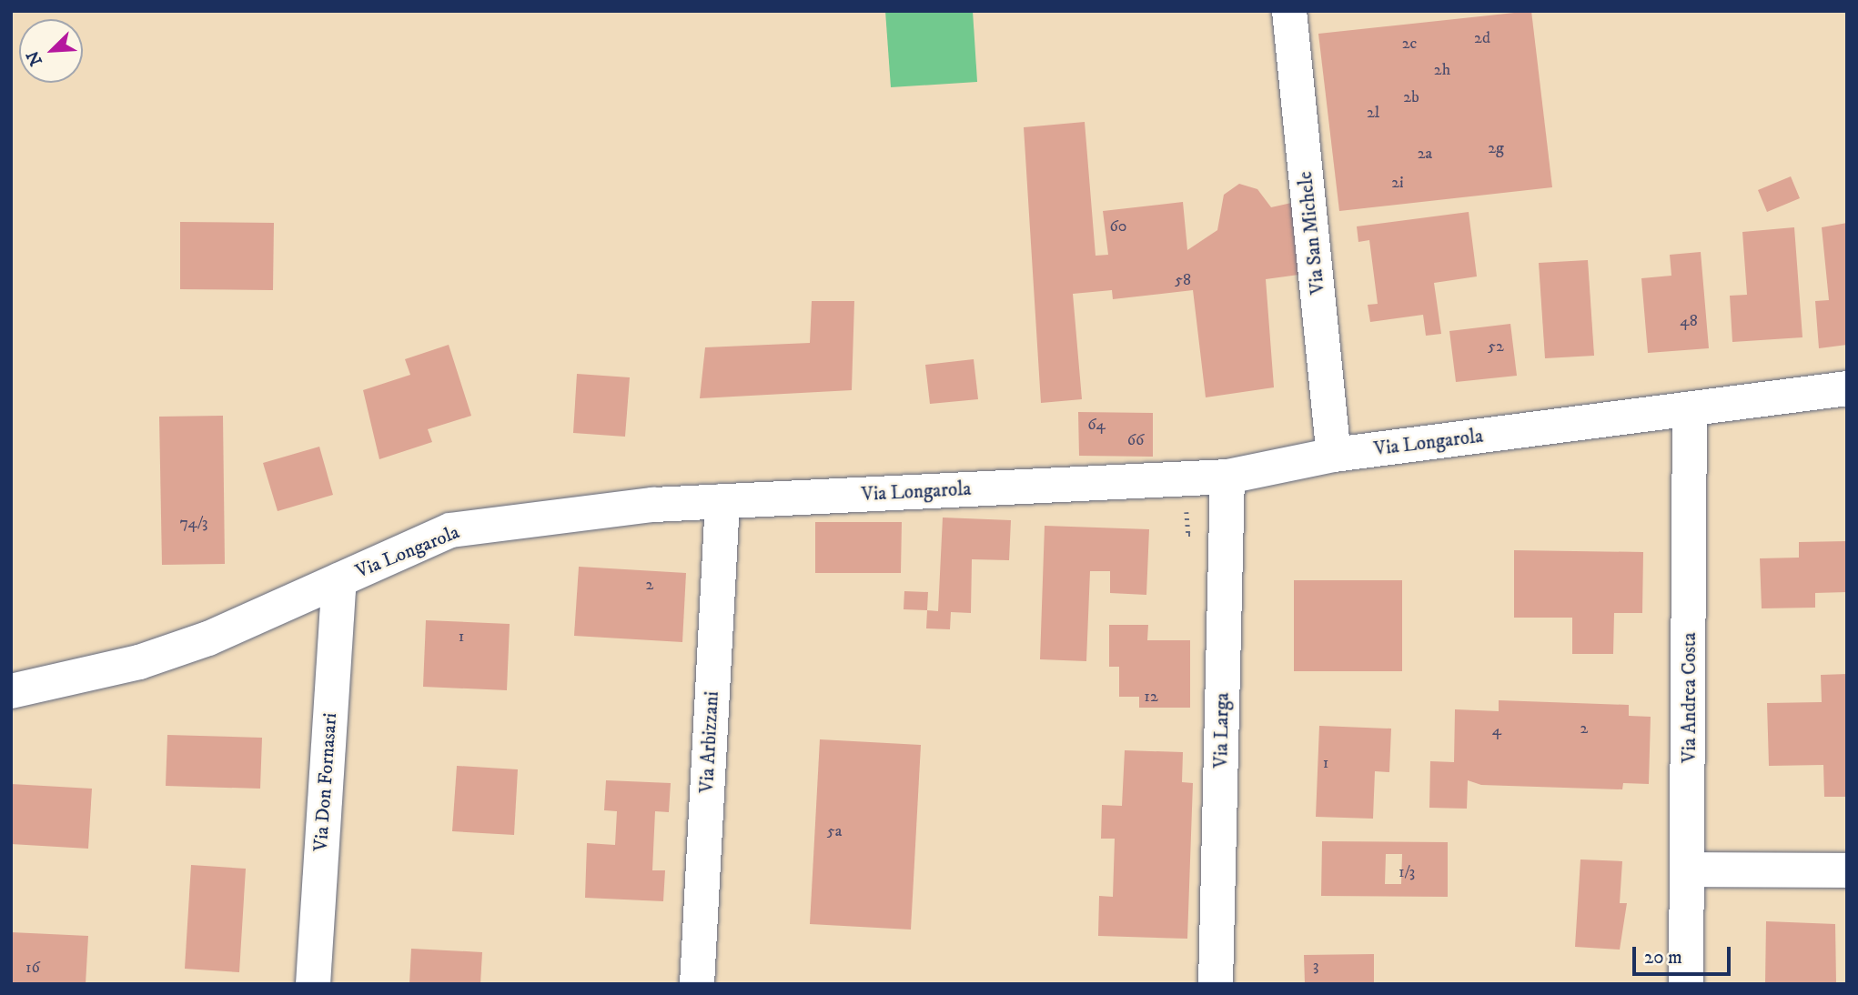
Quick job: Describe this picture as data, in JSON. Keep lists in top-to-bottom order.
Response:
{
  "streets": {
    "street": [
      "Via San Michele",
      "Via Longarola",
      "Via Andrea Costa",
      "Via Larga",
      "Via Arbizzani",
      "Via Don Fornasari"
    ]
  },
  "crossings": [
    ["Via San Michele", "Via Longarola"],
    ["Via Longarola", "Via Andrea Costa"],
    ["Via Longarola", "Via Larga"],
    ["Via Longarola", "Via Arbizzani"],
    ["Via Longarola", "Via Don Fornasari"]
  ],
  "house_numbers": [
    "2d",
    "2c",
    "2h",
    "2b",
    "2l",
    "2g",
    "2a",
    "2i",
    "60",
    "58",
    "48",
    "52",
    "64",
    "66",
    "74/3",
    "2",
    "1",
    "12",
    "2",
    "4",
    "1",
    "5a",
    "1/3",
    "3",
    "16"
  ],
  "scale_bar": "20 m",
  "north": "bottom left"
}
